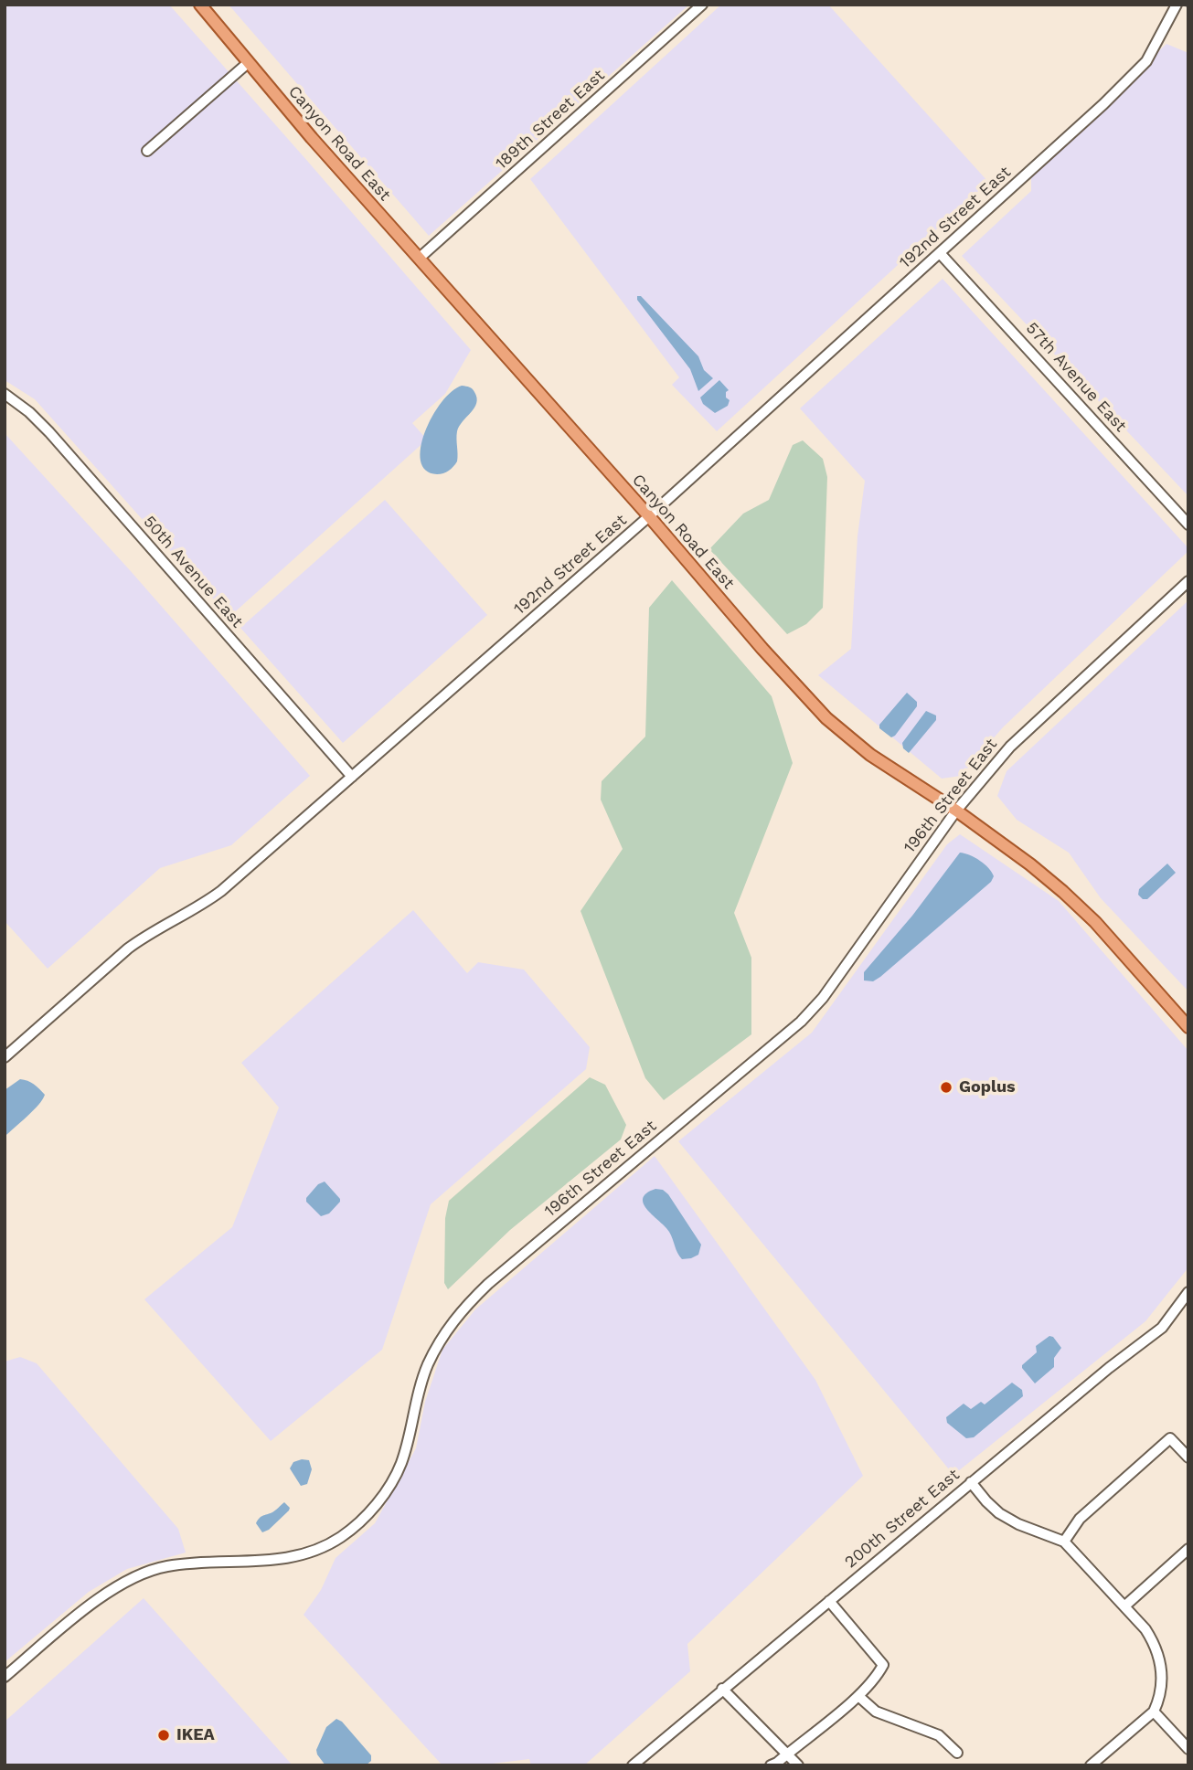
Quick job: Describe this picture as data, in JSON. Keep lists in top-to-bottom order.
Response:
{
  "streets": {
    "main road": ["Canyon Road East"],
    "street": [
      "189th Street East",
      "192nd Street East",
      "57th Avenue East",
      "50th Avenue East",
      "196th Street East",
      "200th Street East"
    ]
  },
  "crossings": [
    ["189th Street East", "Canyon Road East"],
    ["Canyon Road East", "192nd Street East"],
    ["Canyon Road East", "196th Street East"],
    ["192nd Street East", "57th Avenue East"],
    ["192nd Street East", "50th Avenue East"]
  ],
  "places": ["Goplus", "IKEA"]
}
